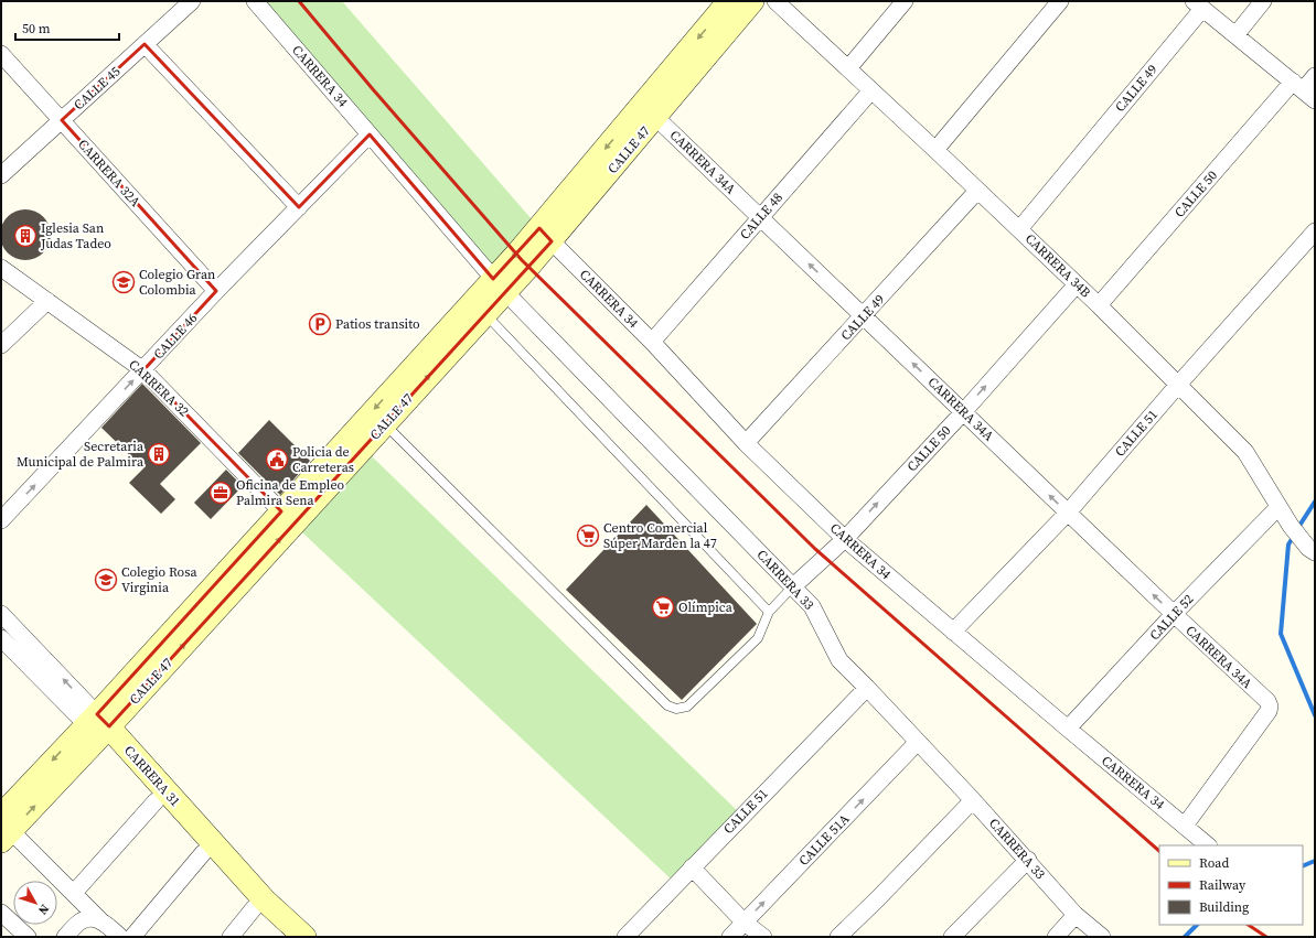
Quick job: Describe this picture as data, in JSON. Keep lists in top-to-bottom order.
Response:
{
  "streets": {
    "main road": ["CALLE 47", "CARRERA 31"],
    "street": [
      "CARRERA 34",
      "CALLE 45",
      "CALLE 49",
      "CARRERA 34A",
      "CARRERA 32A",
      "CALLE 50",
      "CALLE 48",
      "CARRERA 34B",
      "CALLE 46",
      "CARRERA 32",
      "CALLE 51",
      "CARRERA 33",
      "CALLE 52",
      "CALLE 51A"
    ]
  },
  "crossings": [
    ["CARRERA 34", "CALLE 49"],
    ["CARRERA 34", "CALLE 47"],
    ["CARRERA 34", "CARRERA 34A"],
    ["CARRERA 34", "CALLE 50"],
    ["CARRERA 34", "CALLE 48"],
    ["CARRERA 34", "CALLE 46"],
    ["CARRERA 34", "CALLE 51"],
    ["CARRERA 34", "CARRERA 33"],
    ["CARRERA 34", "CALLE 52"],
    ["CALLE 45", "CARRERA 32A"],
    ["CALLE 49", "CARRERA 34A"],
    ["CALLE 49", "CARRERA 34B"],
    ["CALLE 47", "CARRERA 34A"],
    ["CALLE 47", "CARRERA 32"],
    ["CALLE 47", "CARRERA 33"],
    ["CALLE 47", "CARRERA 31"],
    ["CARRERA 34A", "CALLE 50"],
    ["CARRERA 34A", "CALLE 48"],
    ["CARRERA 34A", "CALLE 51"],
    ["CARRERA 34A", "CALLE 52"],
    ["CARRERA 32A", "CALLE 46"],
    ["CALLE 50", "CARRERA 34B"],
    ["CALLE 50", "CARRERA 33"],
    ["CALLE 48", "CARRERA 34B"],
    ["CARRERA 34B", "CALLE 51"],
    ["CARRERA 34B", "CALLE 52"],
    ["CALLE 46", "CARRERA 32"],
    ["CALLE 51", "CARRERA 33"],
    ["CARRERA 33", "CALLE 51A"]
  ],
  "one_way": ["CARRERA 34A", "CALLE 50"],
  "places": {
    "building": ["Iglesia San Judas Tadeo", "Secretaria Municipal de Palmira"],
    "school or university": ["Colegio Gran Colombia", "Colegio Rosa Virginia"],
    "parking": ["Patios transito"],
    "public building": ["Policia de Carreteras"],
    "office": ["Oficina de Empleo Palmira Sena"],
    "supermarket": ["Centro Comercial Súper Marden la 47", "Olímpica"]
  },
  "legend": ["Road", "Railway", "Building"],
  "scale_bar": "50 m",
  "north": "bottom right"
}
